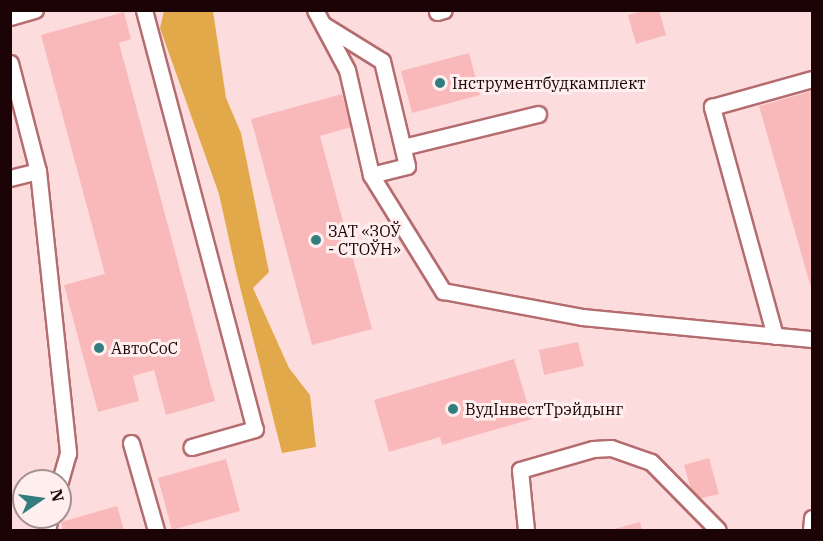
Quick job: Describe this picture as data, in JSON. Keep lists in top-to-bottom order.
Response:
{
  "places": [
    "Інструментбудкамплект",
    "ЗАТ «ЗОЎ - СТОЎН»",
    "АвтоСоС",
    "ВудІнвестТрэйдынг"
  ],
  "north": "right"
}
